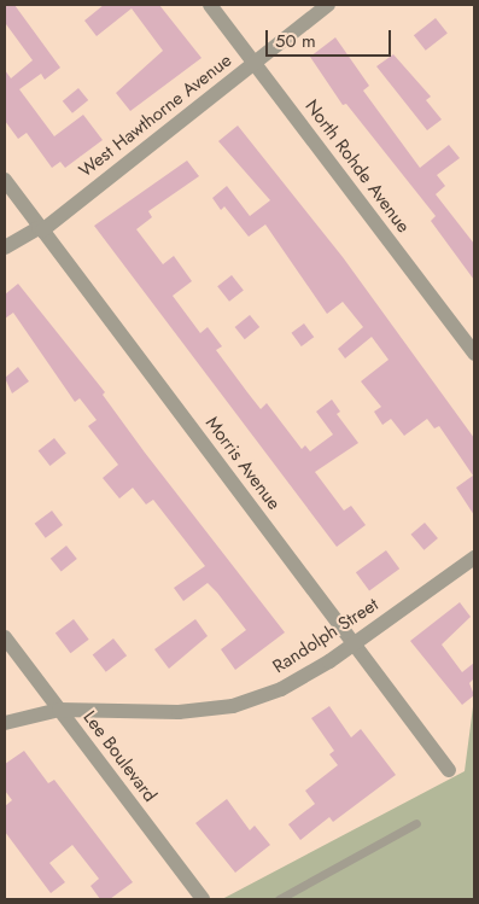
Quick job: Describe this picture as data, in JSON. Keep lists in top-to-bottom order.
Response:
{
  "streets": {
    "street": [
      "West Hawthorne Avenue",
      "North Rohde Avenue",
      "Morris Avenue",
      "Randolph Street",
      "Lee Boulevard"
    ]
  },
  "crossings": [
    ["West Hawthorne Avenue", "North Rohde Avenue"],
    ["West Hawthorne Avenue", "Morris Avenue"],
    ["Morris Avenue", "Randolph Street"],
    ["Randolph Street", "Lee Boulevard"]
  ],
  "scale_bar": "50 m"
}
